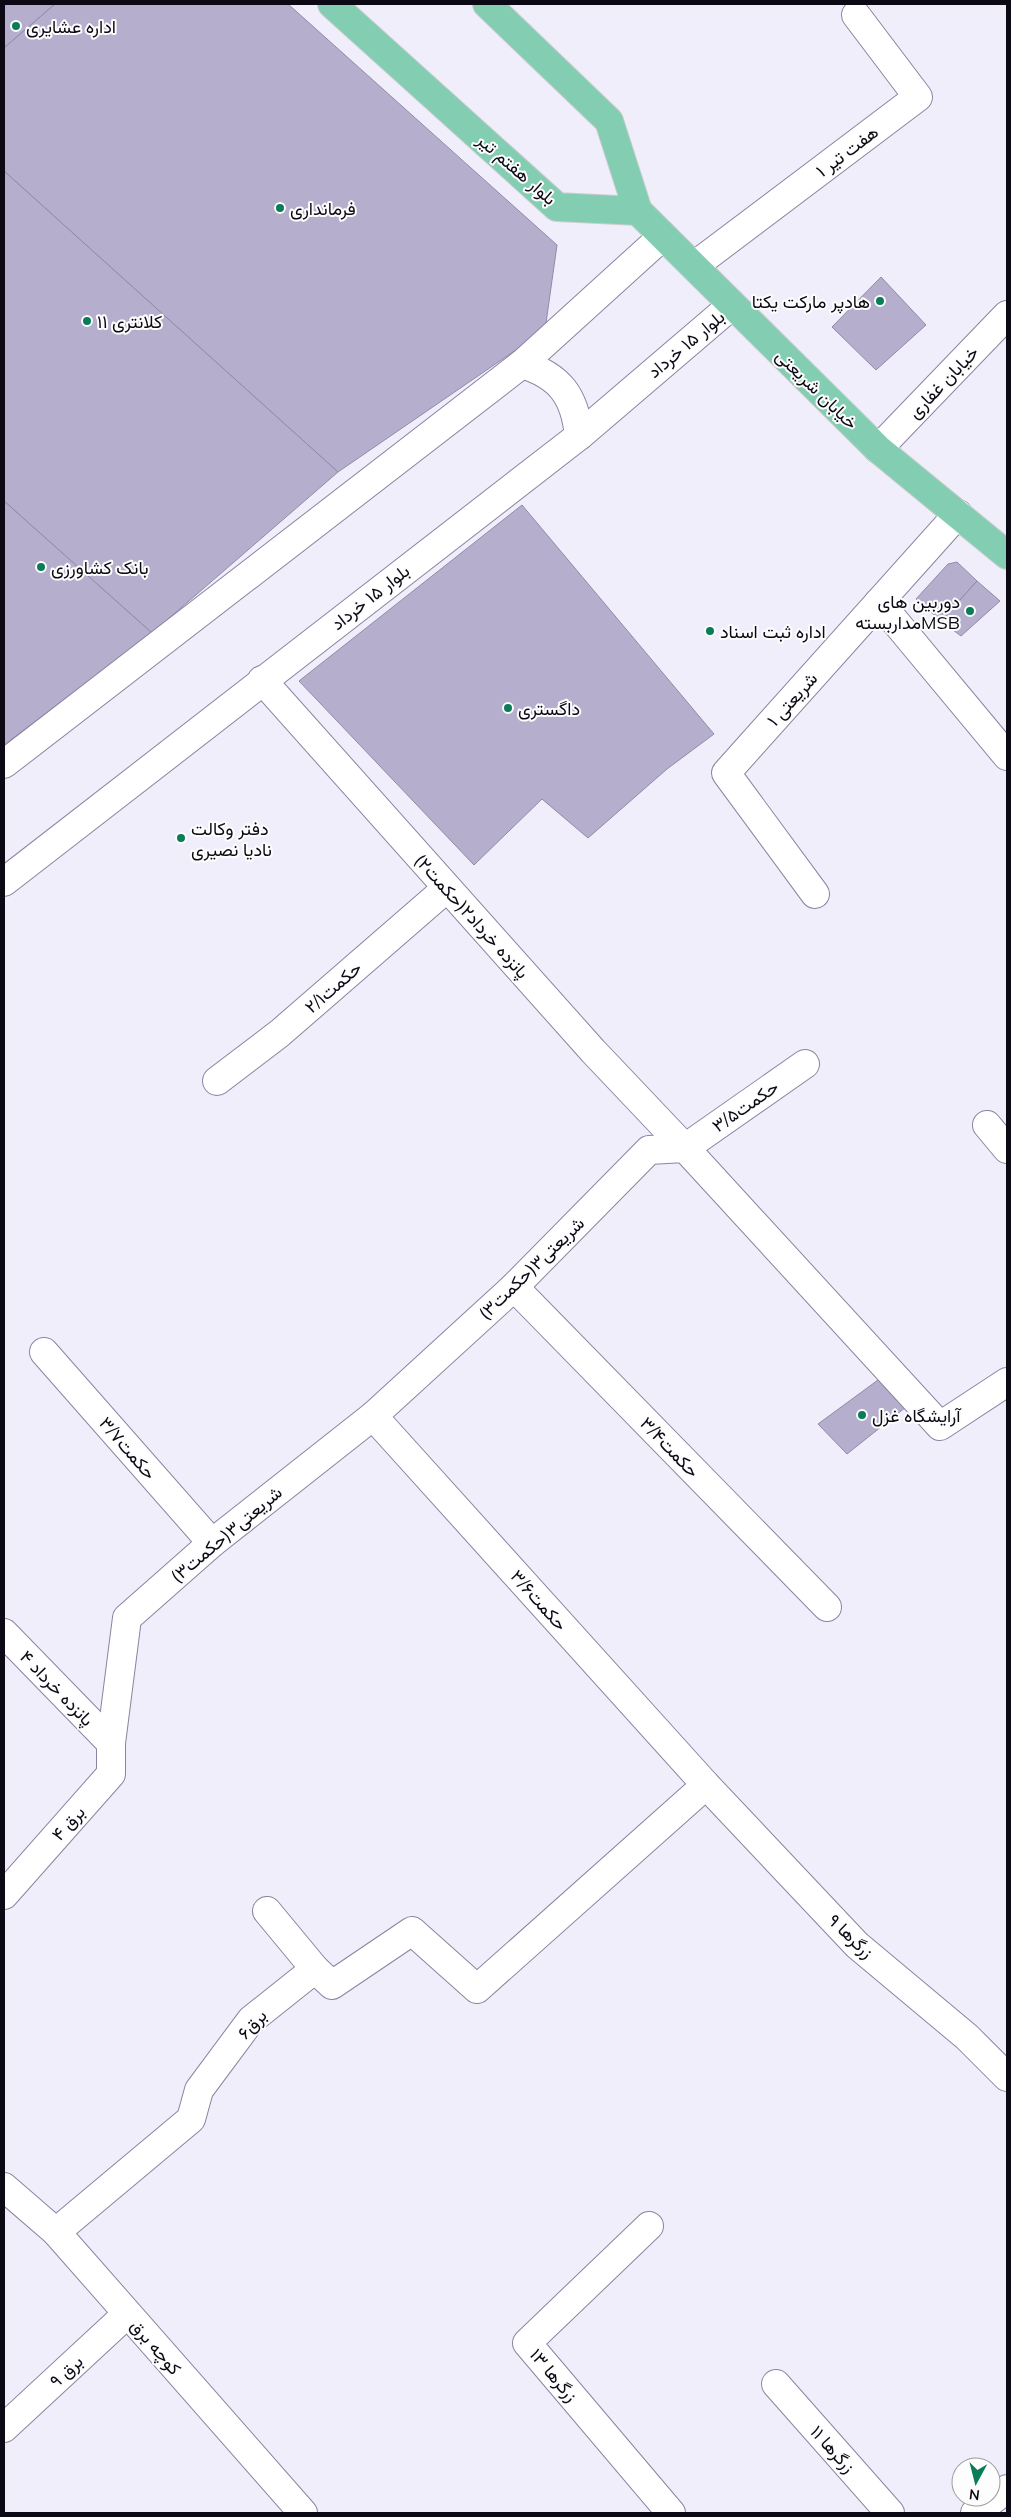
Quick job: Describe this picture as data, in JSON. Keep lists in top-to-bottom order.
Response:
{
  "streets": {
    "main road": ["بلوار هفتم تیر", "خیابان شریعتی"],
    "street": [
      "هفت تیر ۱",
      "بلوار ۱۵ خرداد",
      "خیابان غفاری",
      "شریعتی ۱",
      "پانزده خرداد۲(حکمت۲)",
      "حکمت۲/۱",
      "حکمت۳/۵",
      "شریعتی۳(حکمت۳)",
      "حکمت۳/۴",
      "حکمت۳/۷",
      "حکمت۳/۶",
      "پانزده خرداد ۴",
      "برق ۴",
      "زرگرها ۹",
      "برق۶",
      "کوچه برق",
      "برق ۹",
      "زرگرها ۱۳",
      "زرگرها ۱۱"
    ]
  },
  "crossings": [
    ["هفت تیر ۱", "خیابان شریعتی"],
    ["بلوار هفتم تیر", "خیابان شریعتی"],
    ["بلوار ۱۵ خرداد", "خیابان شریعتی"],
    ["بلوار ۱۵ خرداد", "پانزده خرداد۲(حکمت۲)"],
    ["خیابان غفاری", "خیابان شریعتی"],
    ["خیابان شریعتی", "شریعتی ۱"],
    ["پانزده خرداد۲(حکمت۲)", "حکمت۲/۱"],
    ["پانزده خرداد۲(حکمت۲)", "حکمت۳/۵"],
    ["پانزده خرداد۲(حکمت۲)", "شریعتی۳(حکمت۳)"],
    ["حکمت۳/۵", "شریعتی۳(حکمت۳)"],
    ["شریعتی۳(حکمت۳)", "حکمت۳/۴"],
    ["شریعتی۳(حکمت۳)", "حکمت۳/۷"],
    ["شریعتی۳(حکمت۳)", "حکمت۳/۶"],
    ["شریعتی۳(حکمت۳)", "پانزده خرداد ۴"],
    ["شریعتی۳(حکمت۳)", "برق ۴"],
    ["حکمت۳/۶", "زرگرها ۹"],
    ["پانزده خرداد ۴", "برق ۴"],
    ["برق۶", "کوچه برق"],
    ["کوچه برق", "برق ۹"]
  ],
  "places": [
    "اداره عشایری",
    "فرمانداری",
    "هادپر مارکت یکتا",
    "کلانتری ۱۱",
    "بانک کشاورزی",
    "دوربین های مداربستهMSB",
    "اداره ثبت اسناد",
    "داگستری",
    "دفتر وکالت نادیا نصیری",
    "آرایشگاه غزل"
  ],
  "north": "bottom"
}
